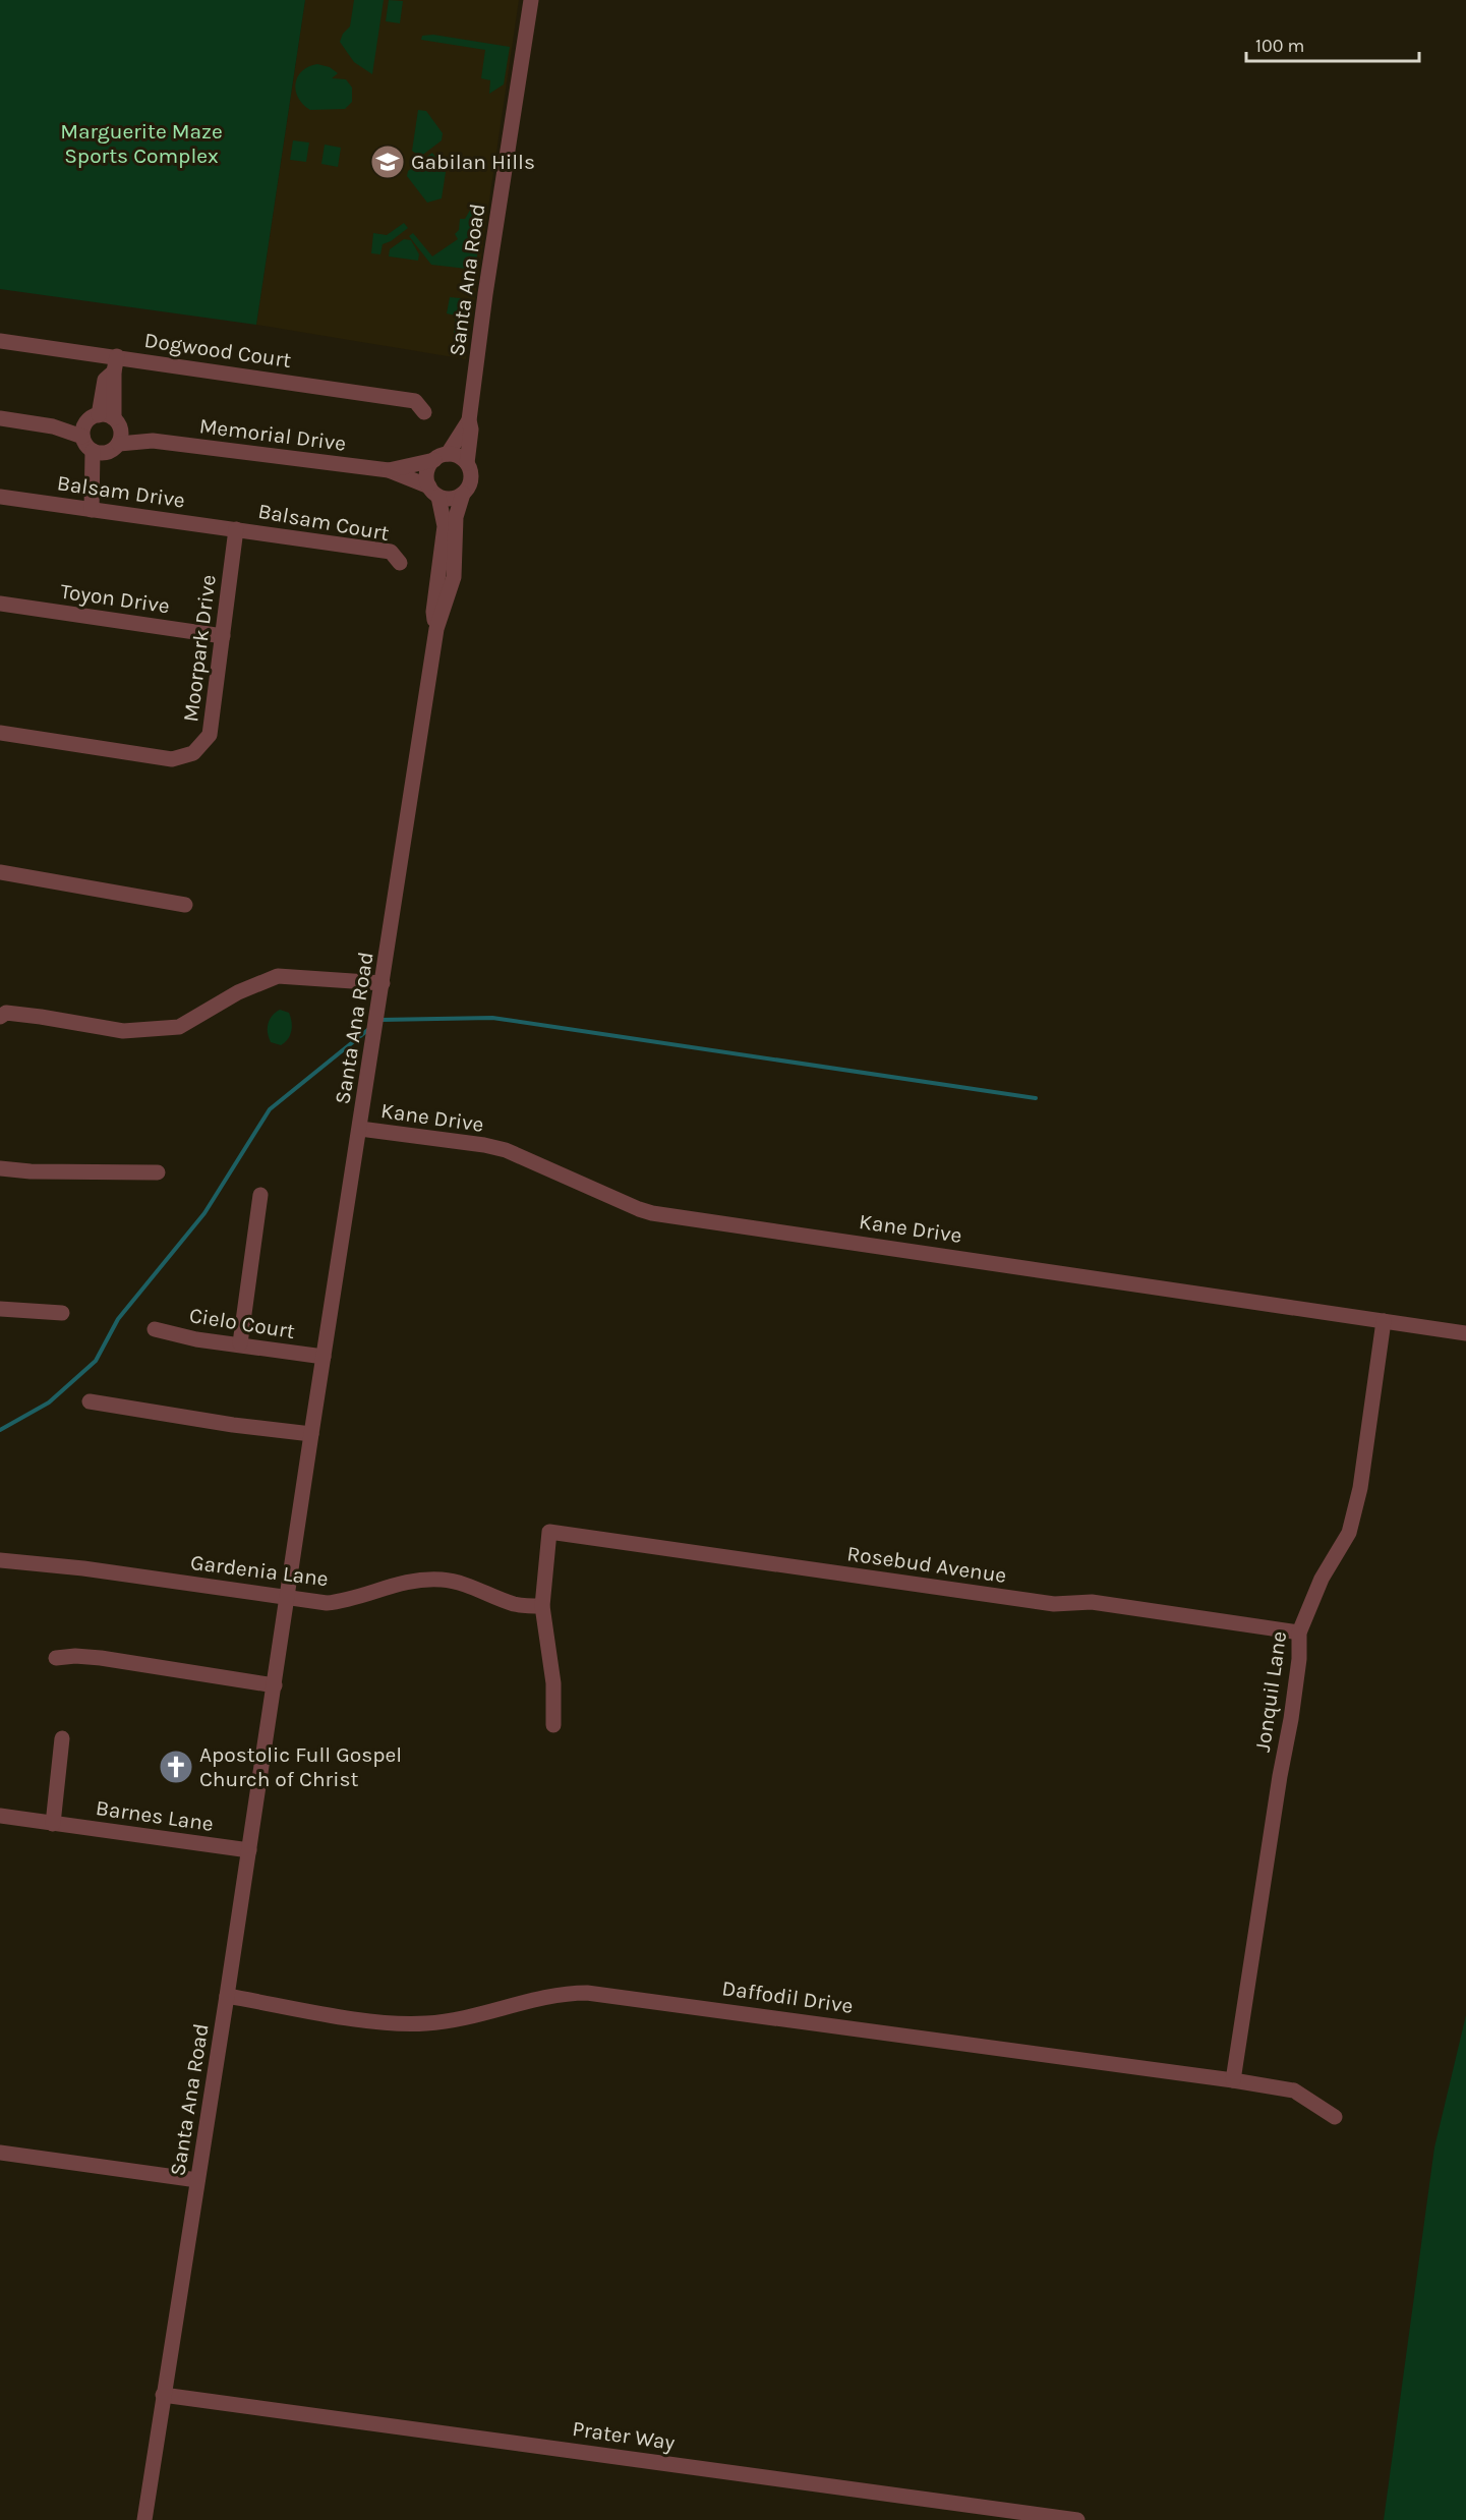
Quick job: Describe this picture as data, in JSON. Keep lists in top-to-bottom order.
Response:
{
  "streets": {
    "street": [
      "Santa Ana Road",
      "Dogwood Court",
      "Memorial Drive",
      "Balsam Drive",
      "Balsam Court",
      "Toyon Drive",
      "Moorpark Drive",
      "Kane Drive",
      "Cielo Court",
      "Rosebud Avenue",
      "Gardenia Lane",
      "Jonquil Lane",
      "Barnes Lane",
      "Daffodil Drive",
      "Prater Way"
    ]
  },
  "crossings": [
    ["Santa Ana Road", "Kane Drive"],
    ["Santa Ana Road", "Cielo Court"],
    ["Santa Ana Road", "Gardenia Lane"],
    ["Santa Ana Road", "Barnes Lane"],
    ["Santa Ana Road", "Daffodil Drive"],
    ["Santa Ana Road", "Prater Way"],
    ["Balsam Drive", "Balsam Court"],
    ["Balsam Drive", "Moorpark Drive"],
    ["Balsam Court", "Moorpark Drive"],
    ["Toyon Drive", "Moorpark Drive"],
    ["Kane Drive", "Jonquil Lane"],
    ["Rosebud Avenue", "Gardenia Lane"],
    ["Rosebud Avenue", "Jonquil Lane"],
    ["Jonquil Lane", "Daffodil Drive"]
  ],
  "parks": ["Marguerite Maze Sports Complex"],
  "places": {
    "school or university": ["Gabilan Hills"],
    "church": ["Apostolic Full Gospel Church of Christ"]
  },
  "scale_bar": "100 m"
}
